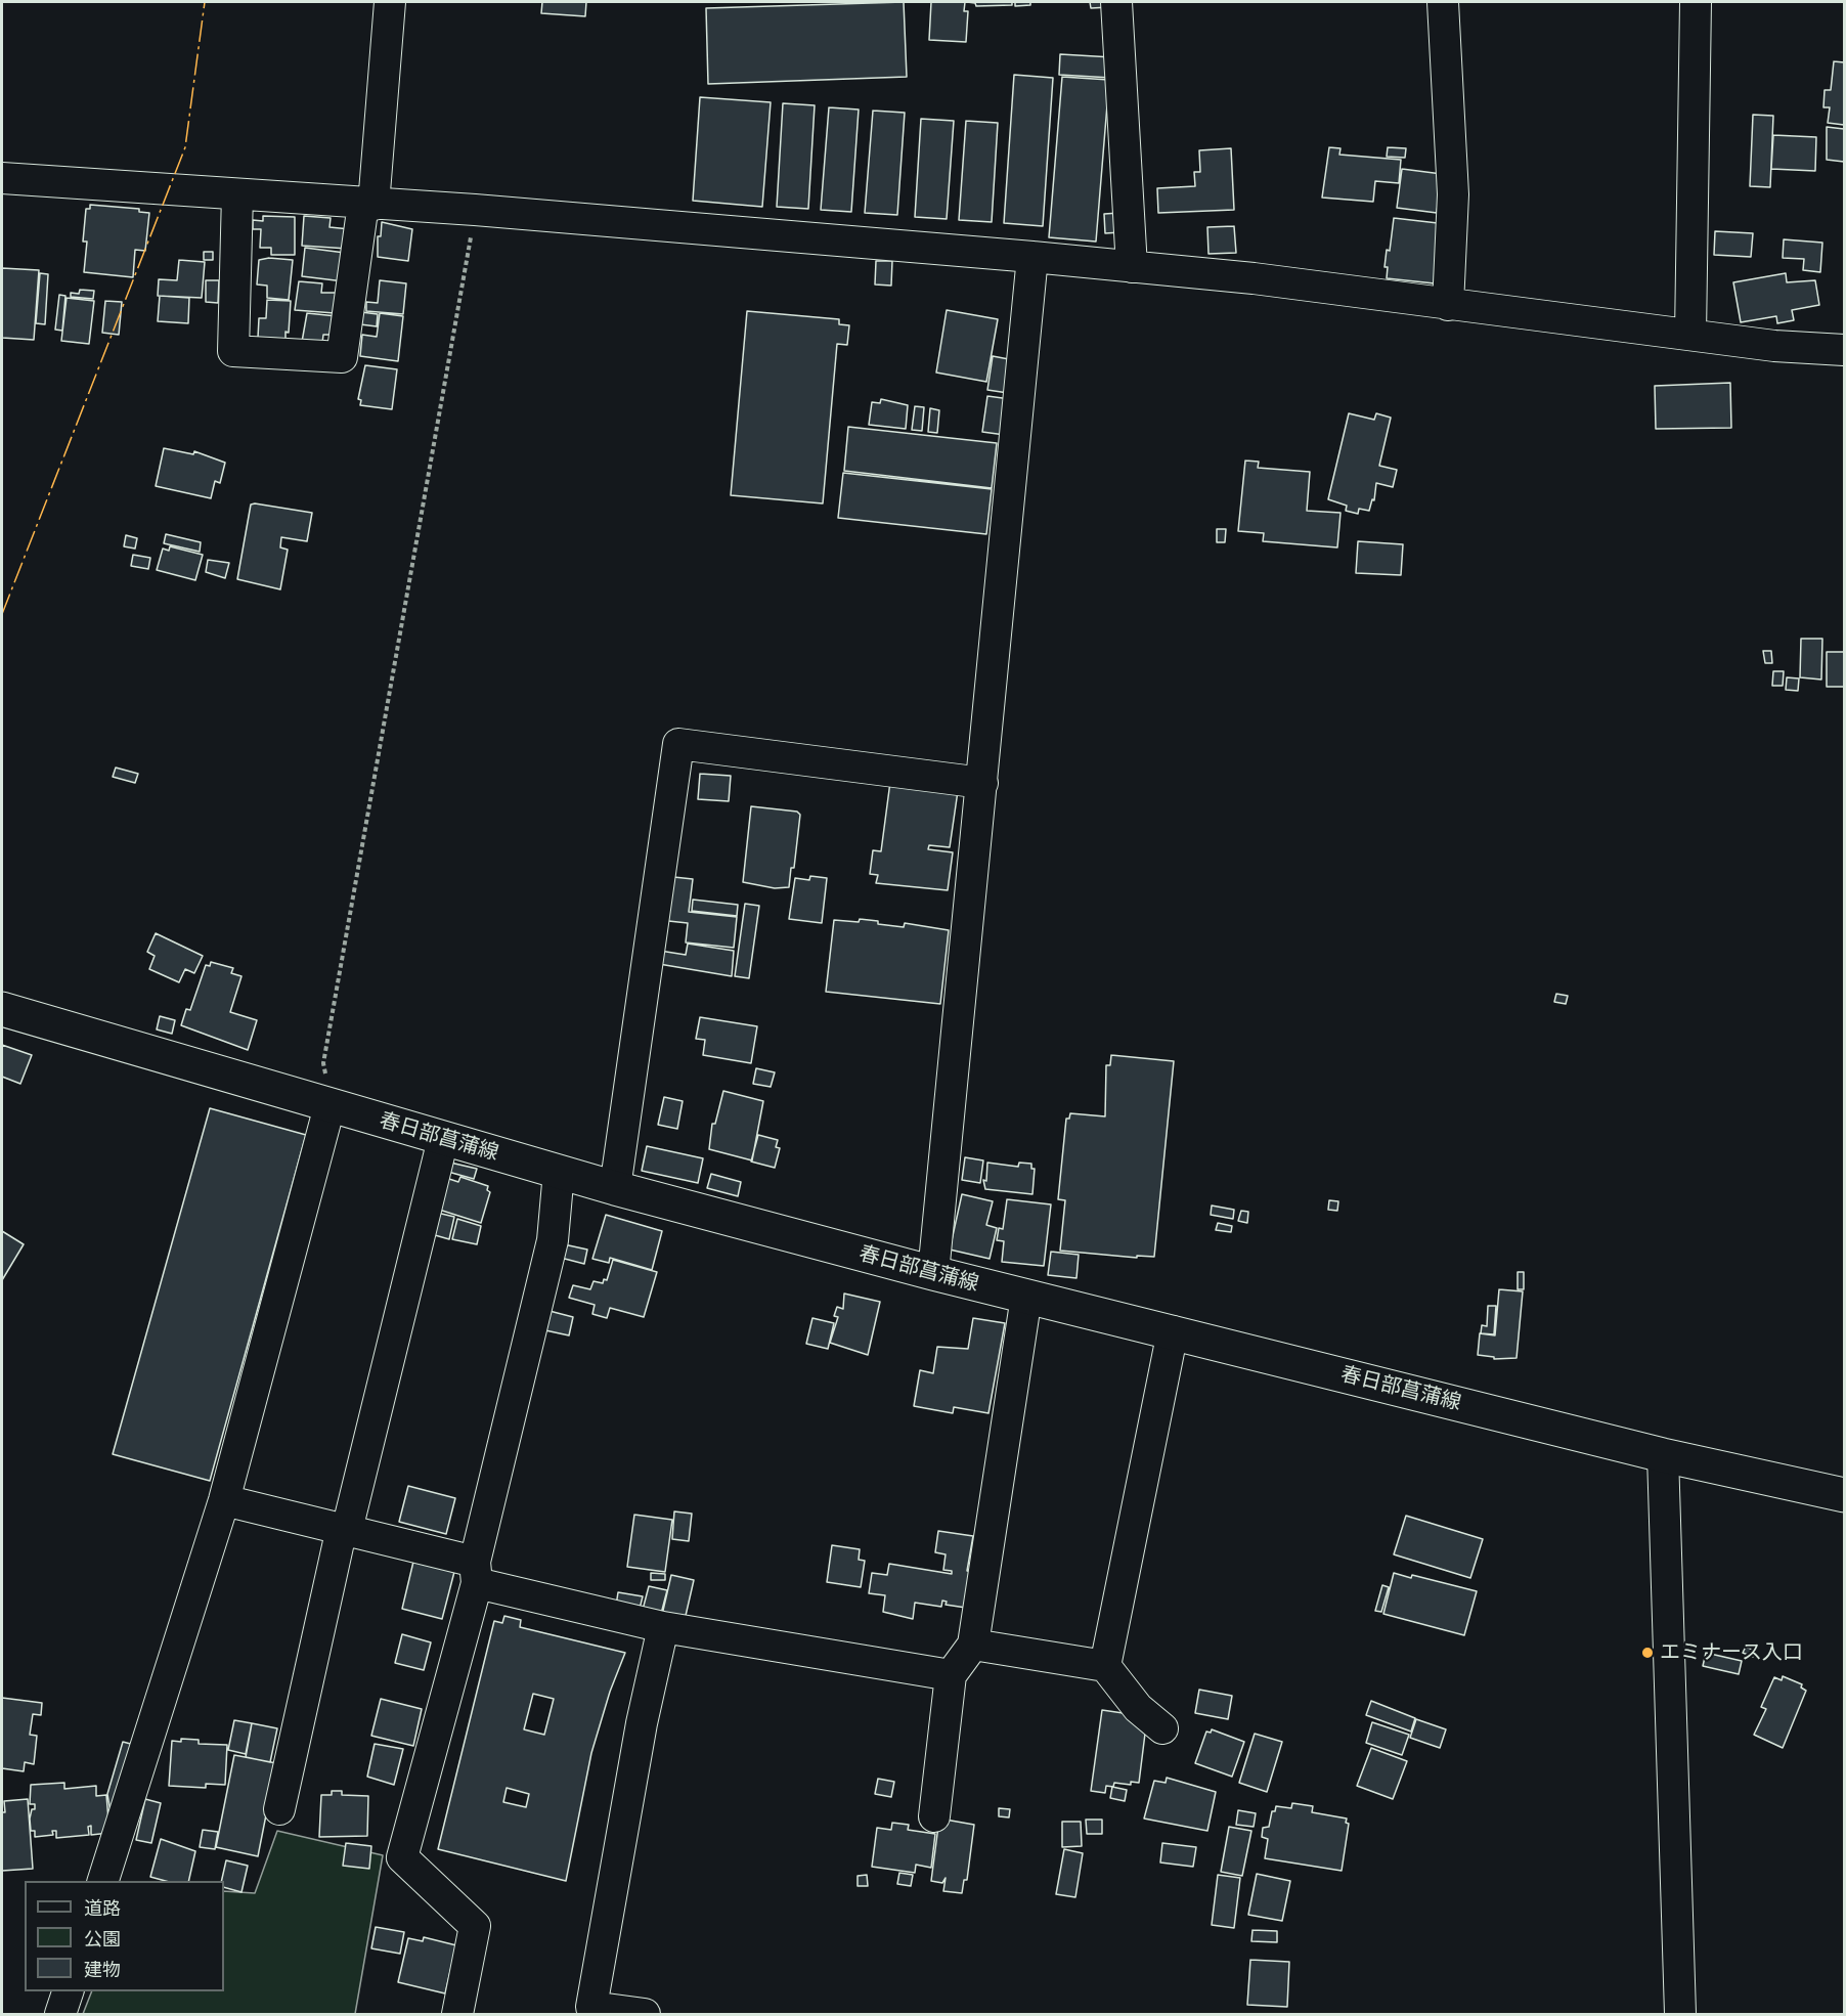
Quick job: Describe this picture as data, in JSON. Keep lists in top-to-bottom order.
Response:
{
  "streets": {
    "main road": ["春日部菖蒲線"]
  },
  "places": ["エミナース入口"],
  "legend": ["道路", "公園", "建物"]
}
